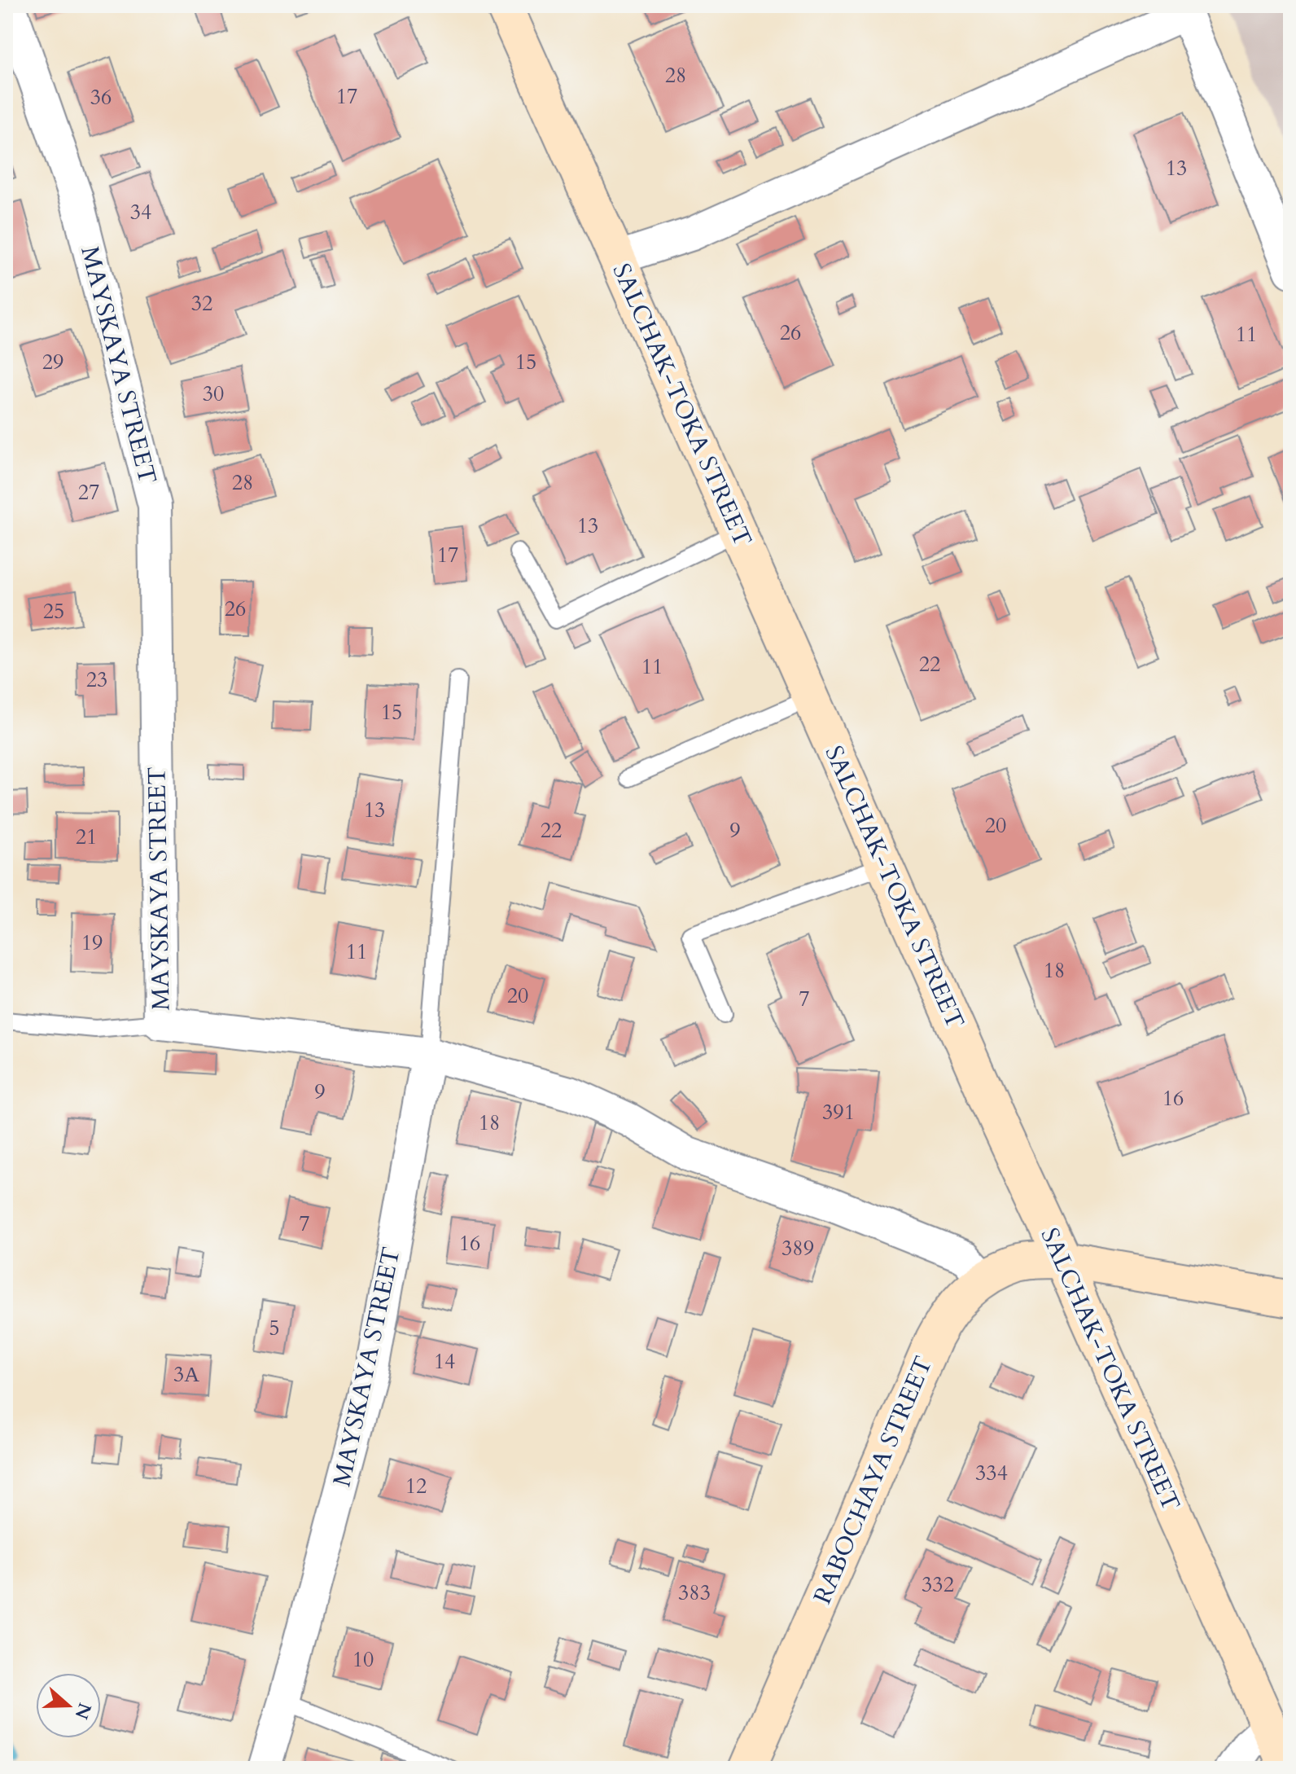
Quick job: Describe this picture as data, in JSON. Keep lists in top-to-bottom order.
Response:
{
  "streets": {
    "main road": ["SALCHAK-TOKA STREET", "RABOCHAYA STREET"],
    "street": ["MAYSKAYA STREET"]
  },
  "crossings": [
    ["SALCHAK-TOKA STREET", "RABOCHAYA STREET"]
  ],
  "house_numbers": [
    "28",
    "17",
    "36",
    "13",
    "34",
    "32",
    "26",
    "11",
    "29",
    "15",
    "30",
    "28",
    "27",
    "13",
    "17",
    "26",
    "25",
    "22",
    "11",
    "23",
    "15",
    "13",
    "20",
    "22",
    "9",
    "21",
    "19",
    "11",
    "18",
    "20",
    "7",
    "9",
    "16",
    "391",
    "18",
    "7",
    "16",
    "389",
    "5",
    "14",
    "3А",
    "334",
    "12",
    "332",
    "383",
    "10"
  ],
  "north": "right"
}
